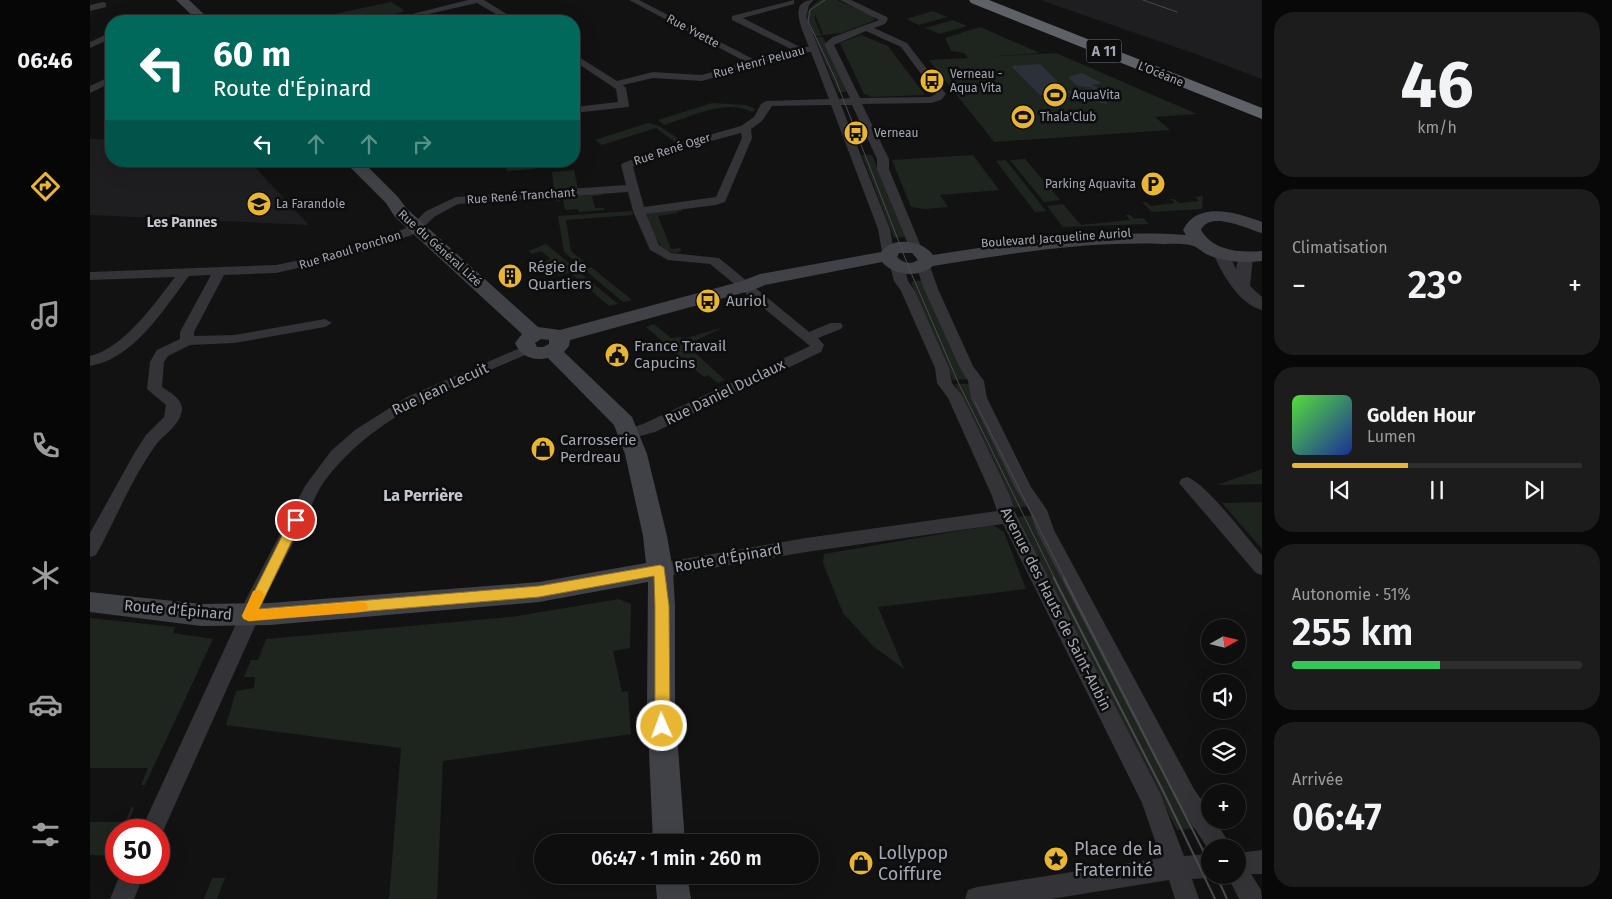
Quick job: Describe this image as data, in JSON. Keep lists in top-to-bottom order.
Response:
{
  "streets": {
    "highway": ["A 11", "L’Océane"],
    "main road": ["Boulevard Jacqueline Auriol", "Rue du Général Lizé", "Route d'Épinard"],
    "street": [
      "Rue Yvette",
      "Rue Henri Peluau",
      "Rue René Oger",
      "Rue René Tranchant",
      "Rue Raoul Ponchon",
      "Rue Jean Lecuit",
      "Rue Daniel Duclaux",
      "Avenue des Hauts de Saint-Aubin"
    ]
  },
  "crossings": [
    ["Rue Yvette", "Rue Henri Peluau"],
    ["Rue Henri Peluau", "Avenue des Hauts de Saint-Aubin"],
    ["Rue René Oger", "Rue René Tranchant"],
    ["Rue René Oger", "Avenue des Hauts de Saint-Aubin"],
    ["Rue René Tranchant", "Rue du Général Lizé"],
    ["Rue René Tranchant", "Rue Raoul Ponchon"],
    ["Boulevard Jacqueline Auriol", "Avenue des Hauts de Saint-Aubin"],
    ["Rue du Général Lizé", "Rue Raoul Ponchon"],
    ["Rue du Général Lizé", "Rue Jean Lecuit"],
    ["Rue Jean Lecuit", "Route d'Épinard"],
    ["Route d'Épinard", "Avenue des Hauts de Saint-Aubin"]
  ],
  "districts": ["Les Pannes", "La Perrière"],
  "places": {
    "bus stop": ["Verneau - Aqua Vita", "Verneau", "Auriol"],
    "sports": ["AquaVita", "Thala'Club"],
    "parking": ["Parking Aquavita"],
    "school or university": ["La Farandole"],
    "building": ["Régie de Quartiers"],
    "public building": ["France Travail Capucins"],
    "shop": ["Carrosserie Perdreau", "Lollypop Coiffure"],
    "place": ["Place de la Fraternité"]
  },
  "north": "right",
  "page": {
    "tabs": "06:46",
    "tile": [
      ["46", "km/h"],
      "Climatisation",
      ["Autonomie · 51%", "255 km"],
      ["Arrivée", "06:47"]
    ],
    "turn": ["60 m", "Route d'Épinard"],
    "heat": ["−", "23°", "+"],
    "song": ["Golden Hour", "Lumen"],
    "map_buttons": ["+", "−"],
    "limit": "50",
    "trip": "06:47 · 1 min · 260 m"
  }
}
